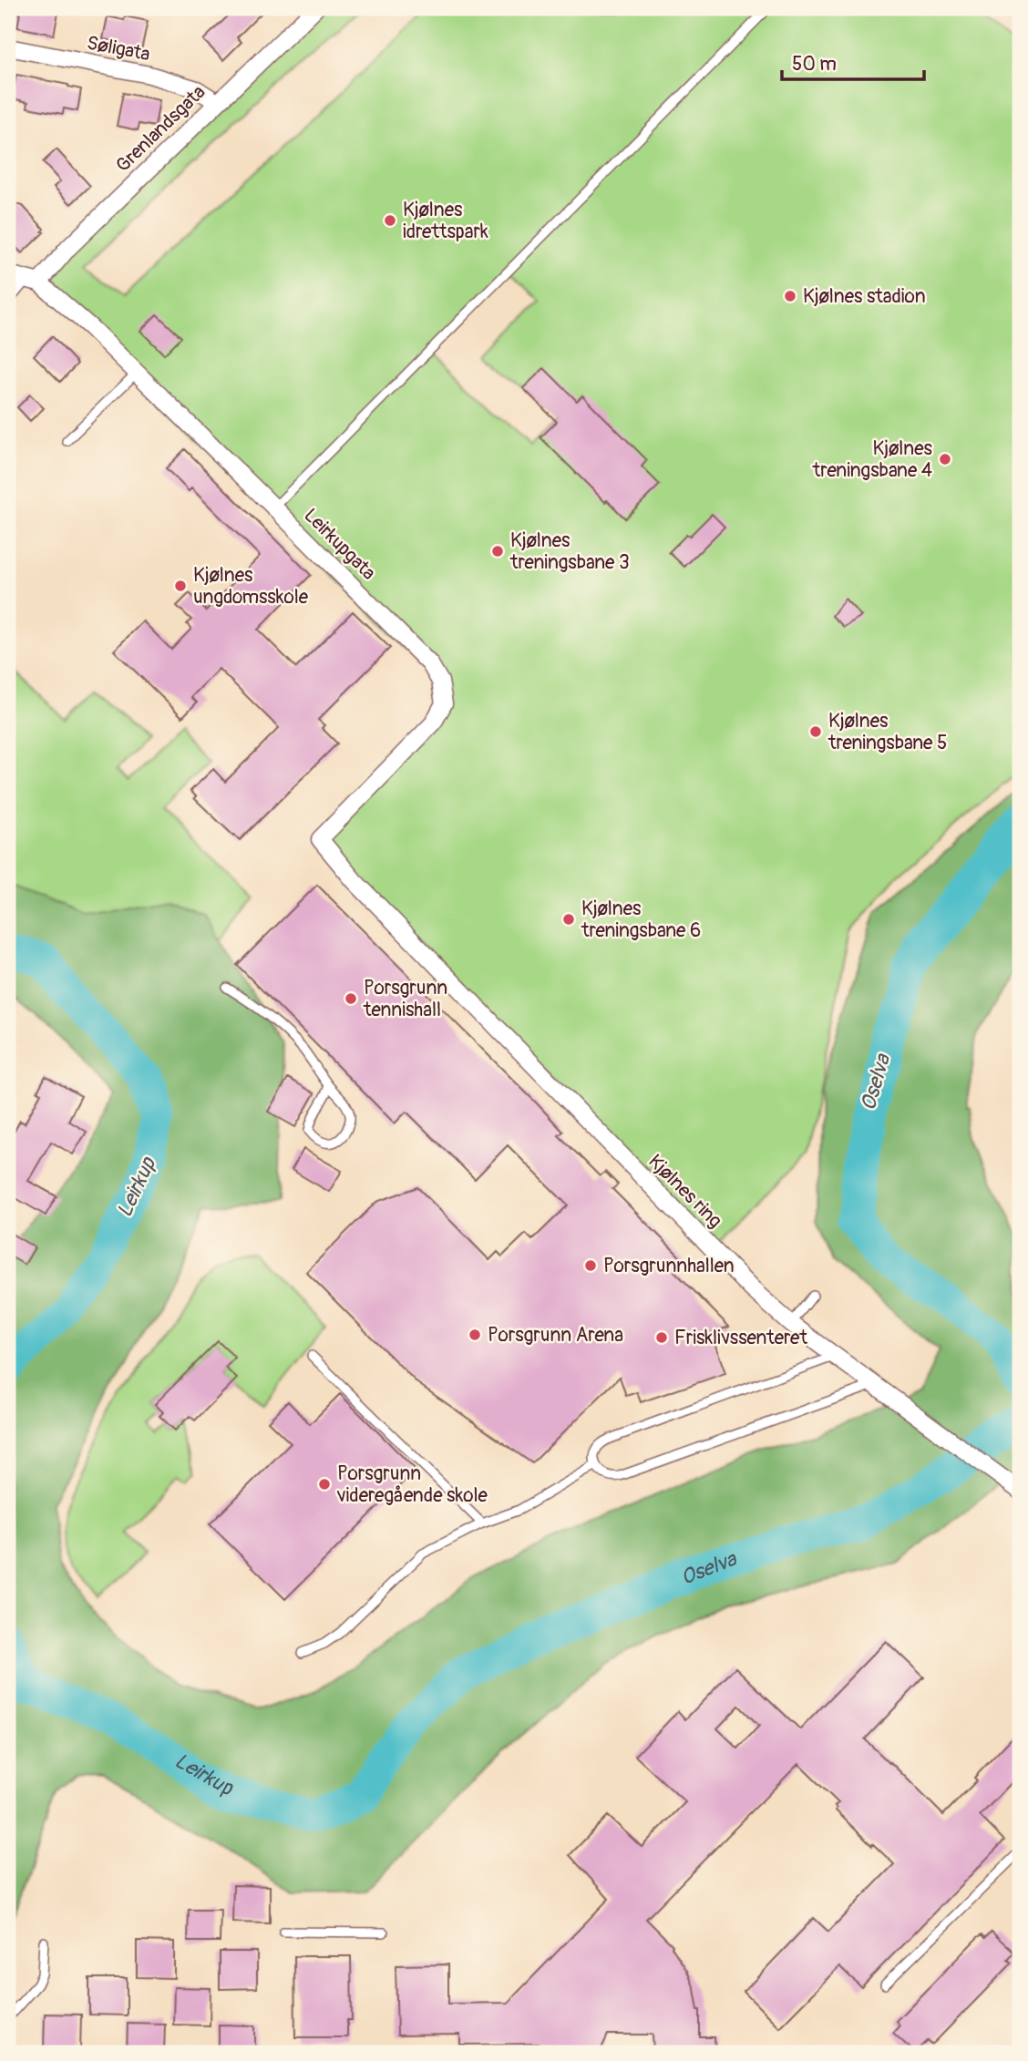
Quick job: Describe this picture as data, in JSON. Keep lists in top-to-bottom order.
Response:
{
  "streets": {
    "street": [
      "Søligata",
      "Grenlandsgata",
      "Leirkupgata",
      "Kjølnes ring"
    ]
  },
  "crossings": [
    ["Søligata", "Grenlandsgata"],
    ["Grenlandsgata", "Leirkupgata"],
    ["Leirkupgata", "Kjølnes ring"]
  ],
  "water": ["Oselva", "Leirkup"],
  "places": [
    "Kjølnes idrettspark",
    "Kjølnes stadion",
    "Kjølnes treningsbane 4",
    "Kjølnes treningsbane 3",
    "Kjølnes ungdomsskole",
    "Kjølnes treningsbane 5",
    "Kjølnes treningsbane 6",
    "Porsgrunn tennishall",
    "Porsgrunnhallen",
    "Porsgrunn Arena",
    "Frisklivssenteret",
    "Porsgrunn videregående skole"
  ],
  "scale_bar": "50 m"
}
